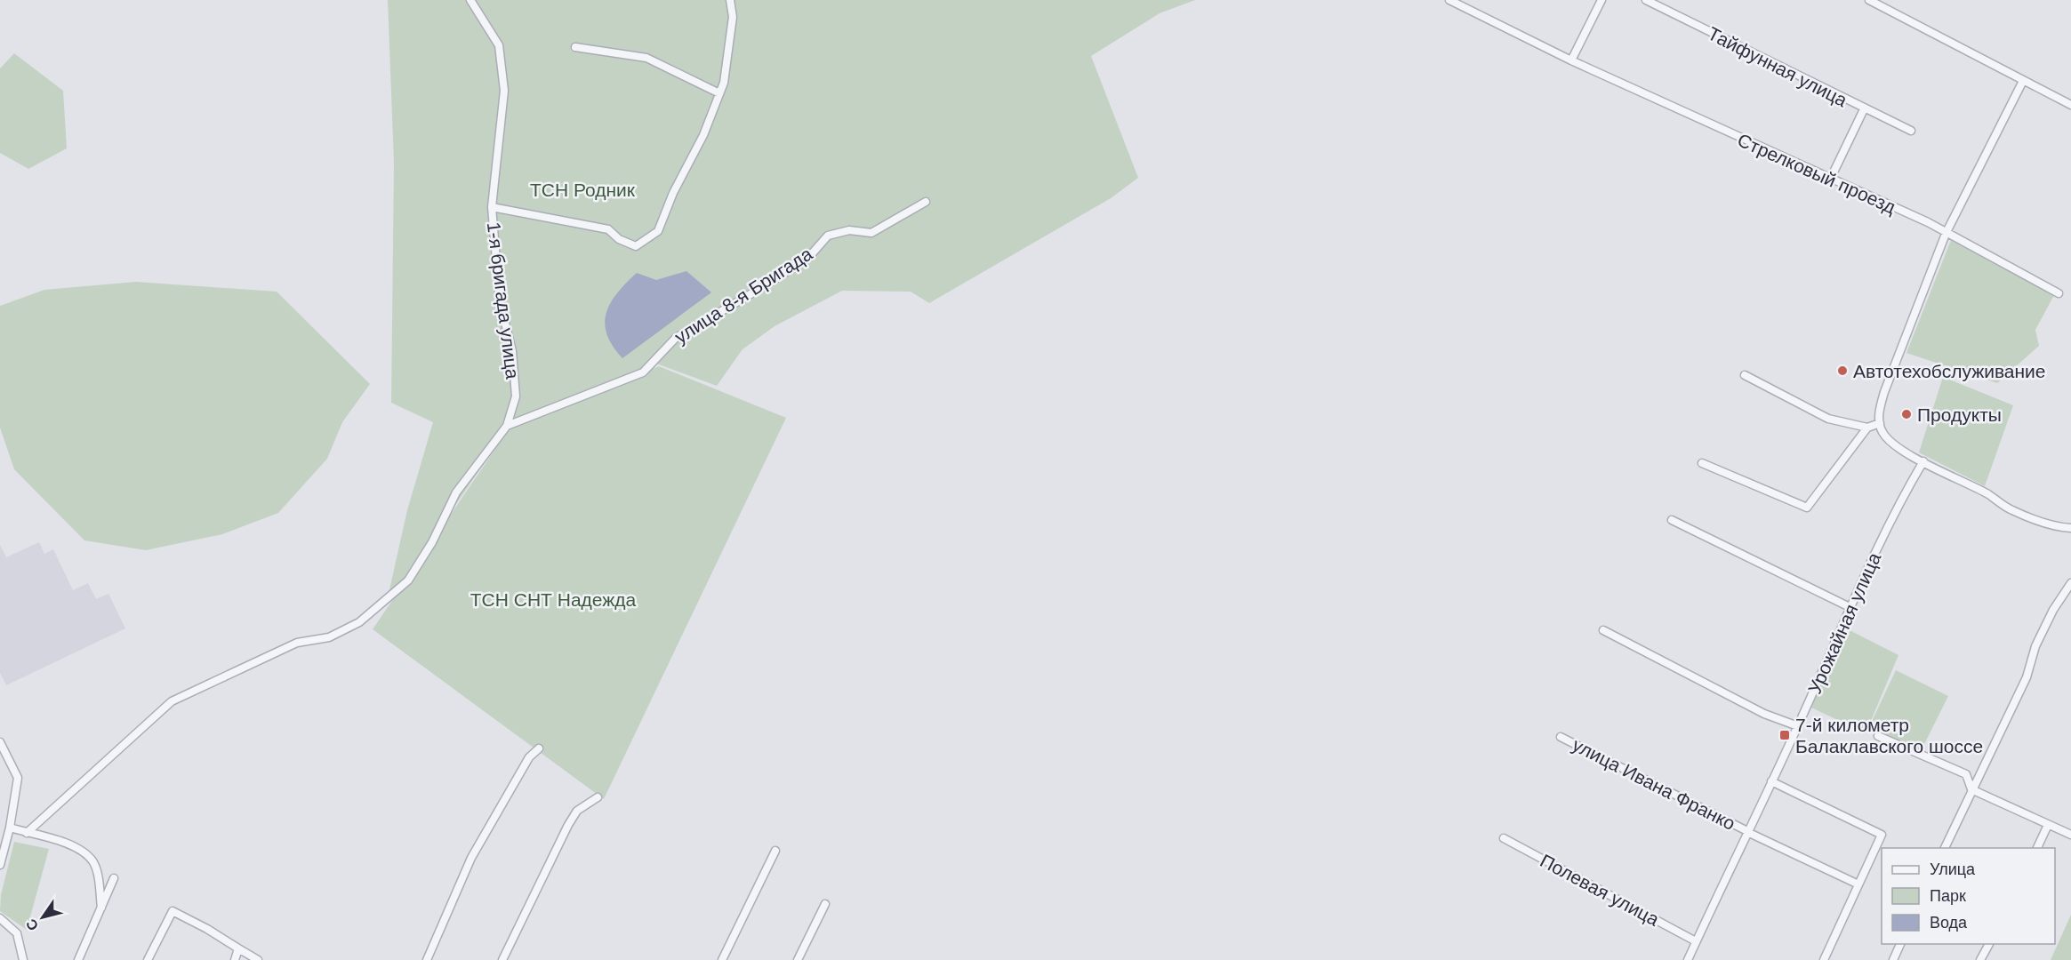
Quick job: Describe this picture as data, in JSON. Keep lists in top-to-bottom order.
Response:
{
  "streets": {
    "street": [
      "Тайфунная улица",
      "Стрелковый проезд",
      "улица 8-я Бригада",
      "1-я бригада улица",
      "Урожайная улица",
      "улица Ивана Франко",
      "Полевая улица"
    ]
  },
  "crossings": [
    ["улица 8-я Бригада", "1-я бригада улица"],
    ["Урожайная улица", "улица Ивана Франко"],
    ["Урожайная улица", "Полевая улица"]
  ],
  "parks": ["ТСН Родник", "ТСН СНТ Надежда"],
  "places": {
    "other": ["Автотехобслуживание", "Продукты"],
    "transit": ["7-й километр Балаклавского шоссе"]
  },
  "legend": ["Улица", "Парк", "Вода"],
  "north": "bottom left"
}
